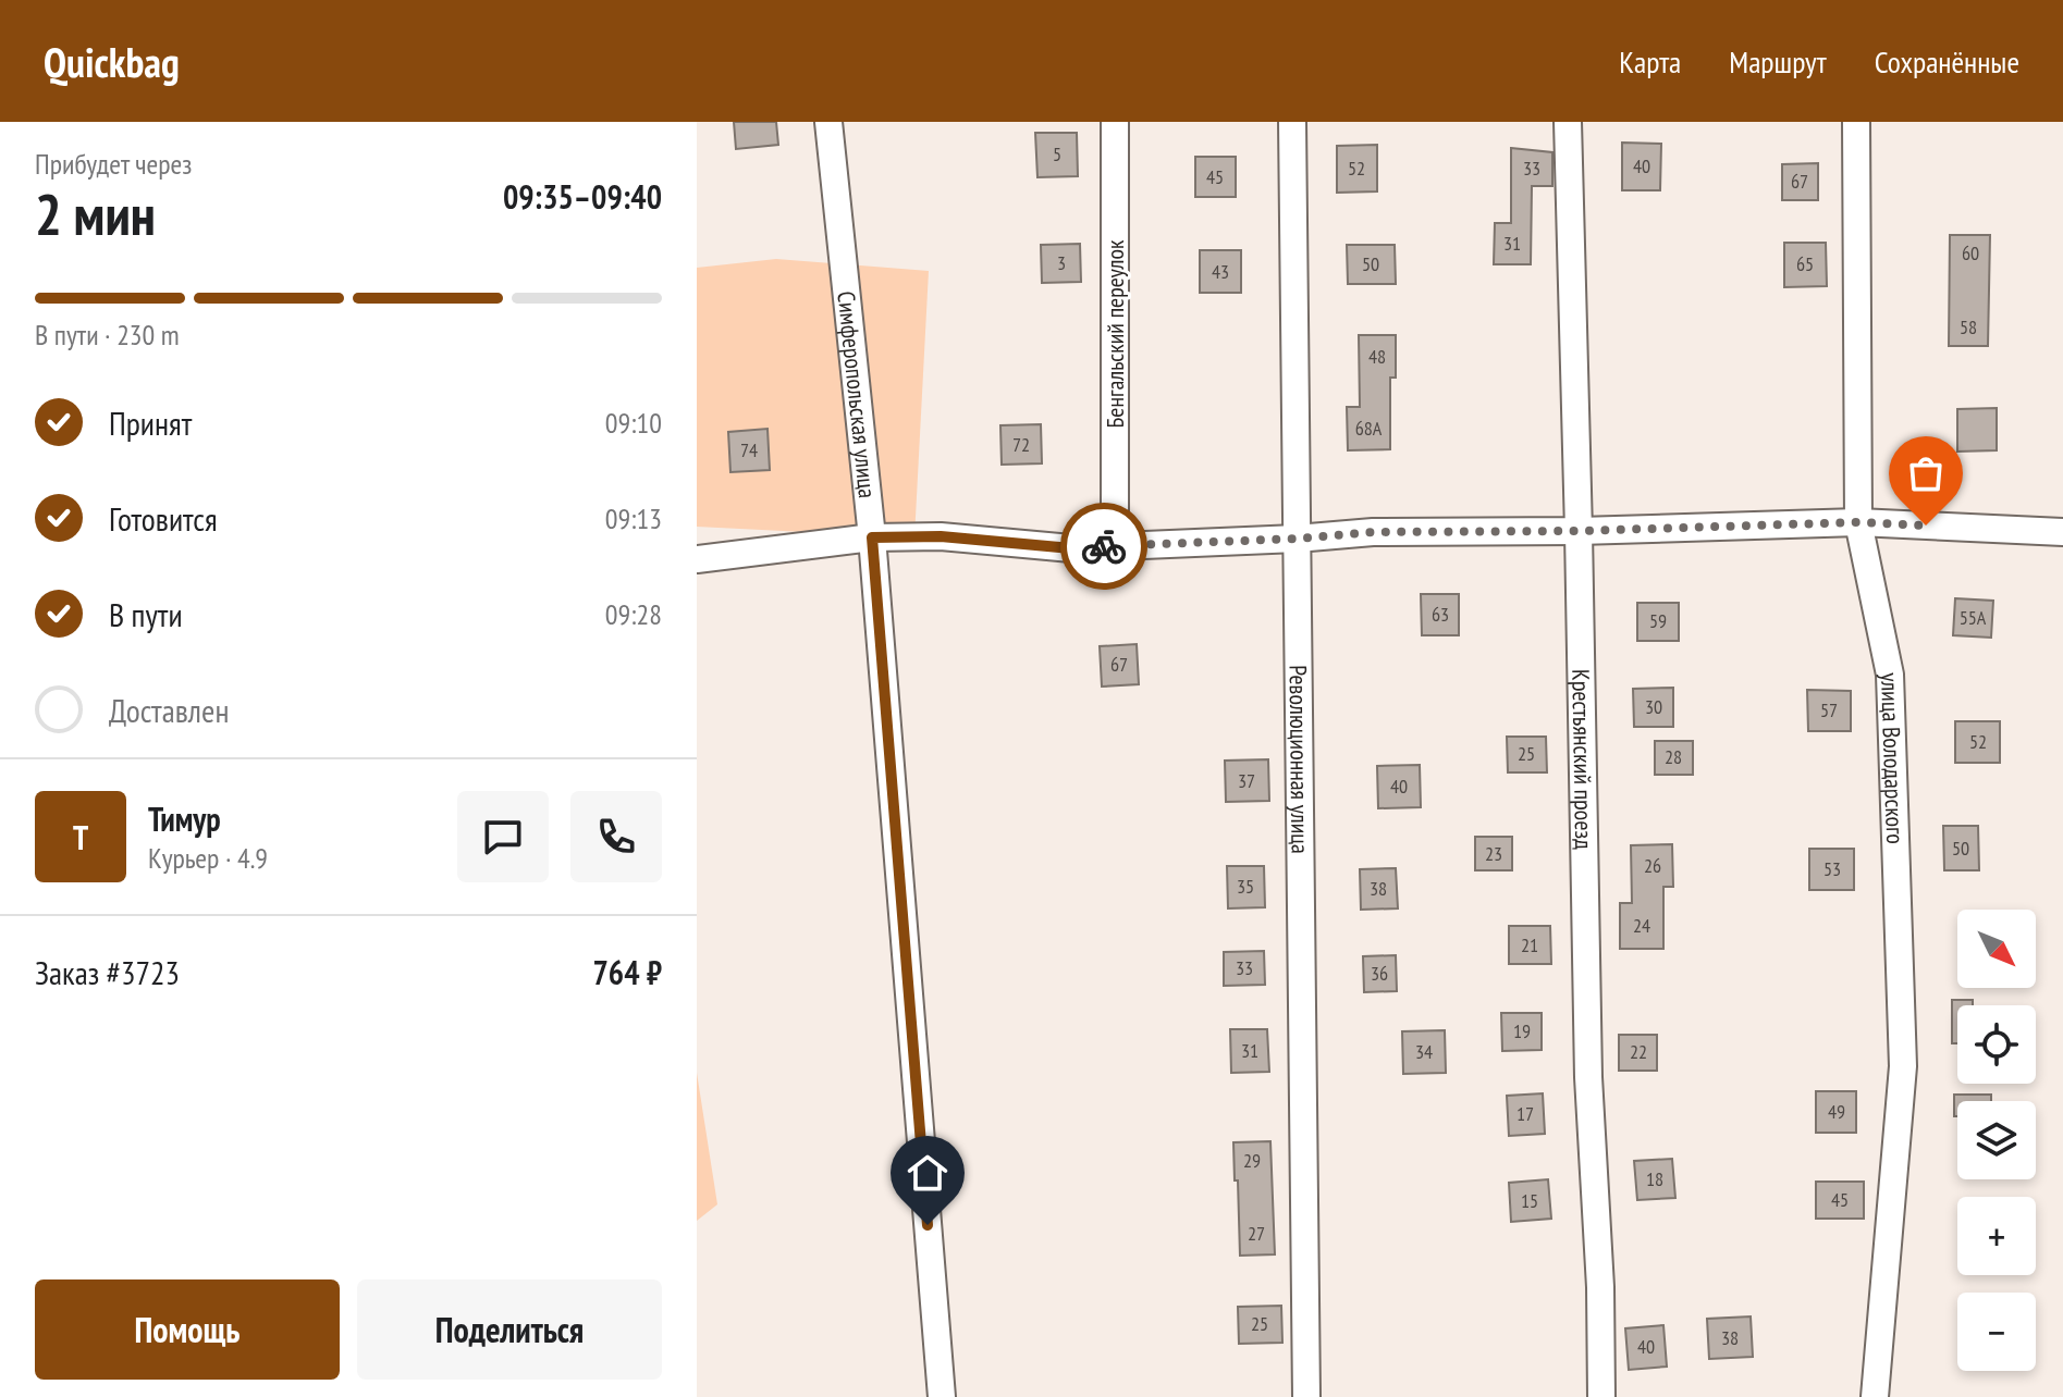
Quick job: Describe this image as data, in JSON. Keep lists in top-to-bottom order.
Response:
{
  "streets": {
    "street": [
      "Бенгальский переулок",
      "Симферопольская улица",
      "улица Володарского",
      "Революционная улица",
      "Крестьянский проезд"
    ]
  },
  "house_numbers": [
    "5",
    "40",
    "52",
    "33",
    "45",
    "67",
    "31",
    "60",
    "3",
    "50",
    "65",
    "43",
    "58",
    "48",
    "68А",
    "72",
    "74",
    "63",
    "55А",
    "59",
    "67",
    "30",
    "57",
    "52",
    "25",
    "28",
    "37",
    "40",
    "50",
    "23",
    "26",
    "53",
    "35",
    "38",
    "24",
    "21",
    "33",
    "36",
    "19",
    "31",
    "34",
    "22",
    "49",
    "17",
    "29",
    "18",
    "45",
    "15",
    "27",
    "25",
    "38",
    "40"
  ],
  "north": "bottom right",
  "page": {
    "header": "Quickbag",
    "nav": ["Карта", "Маршрут", "Сохранённые"],
    "heading": ["2 мин", "Прибудет через", "09:35–09:40"],
    "panel": [
      "Тимур",
      "Курьер · 4.9",
      "Заказ #3723",
      "764 ₽"
    ],
    "bar": "В пути · 230 m",
    "list": [
      ["Принят", "09:10"],
      ["Готовится", "09:13"],
      ["В пути", "09:28"],
      "Доставлен"
    ],
    "round": "Т",
    "map_buttons": ["+", "−"],
    "buttons": ["Помощь", "Поделиться"]
  }
}
